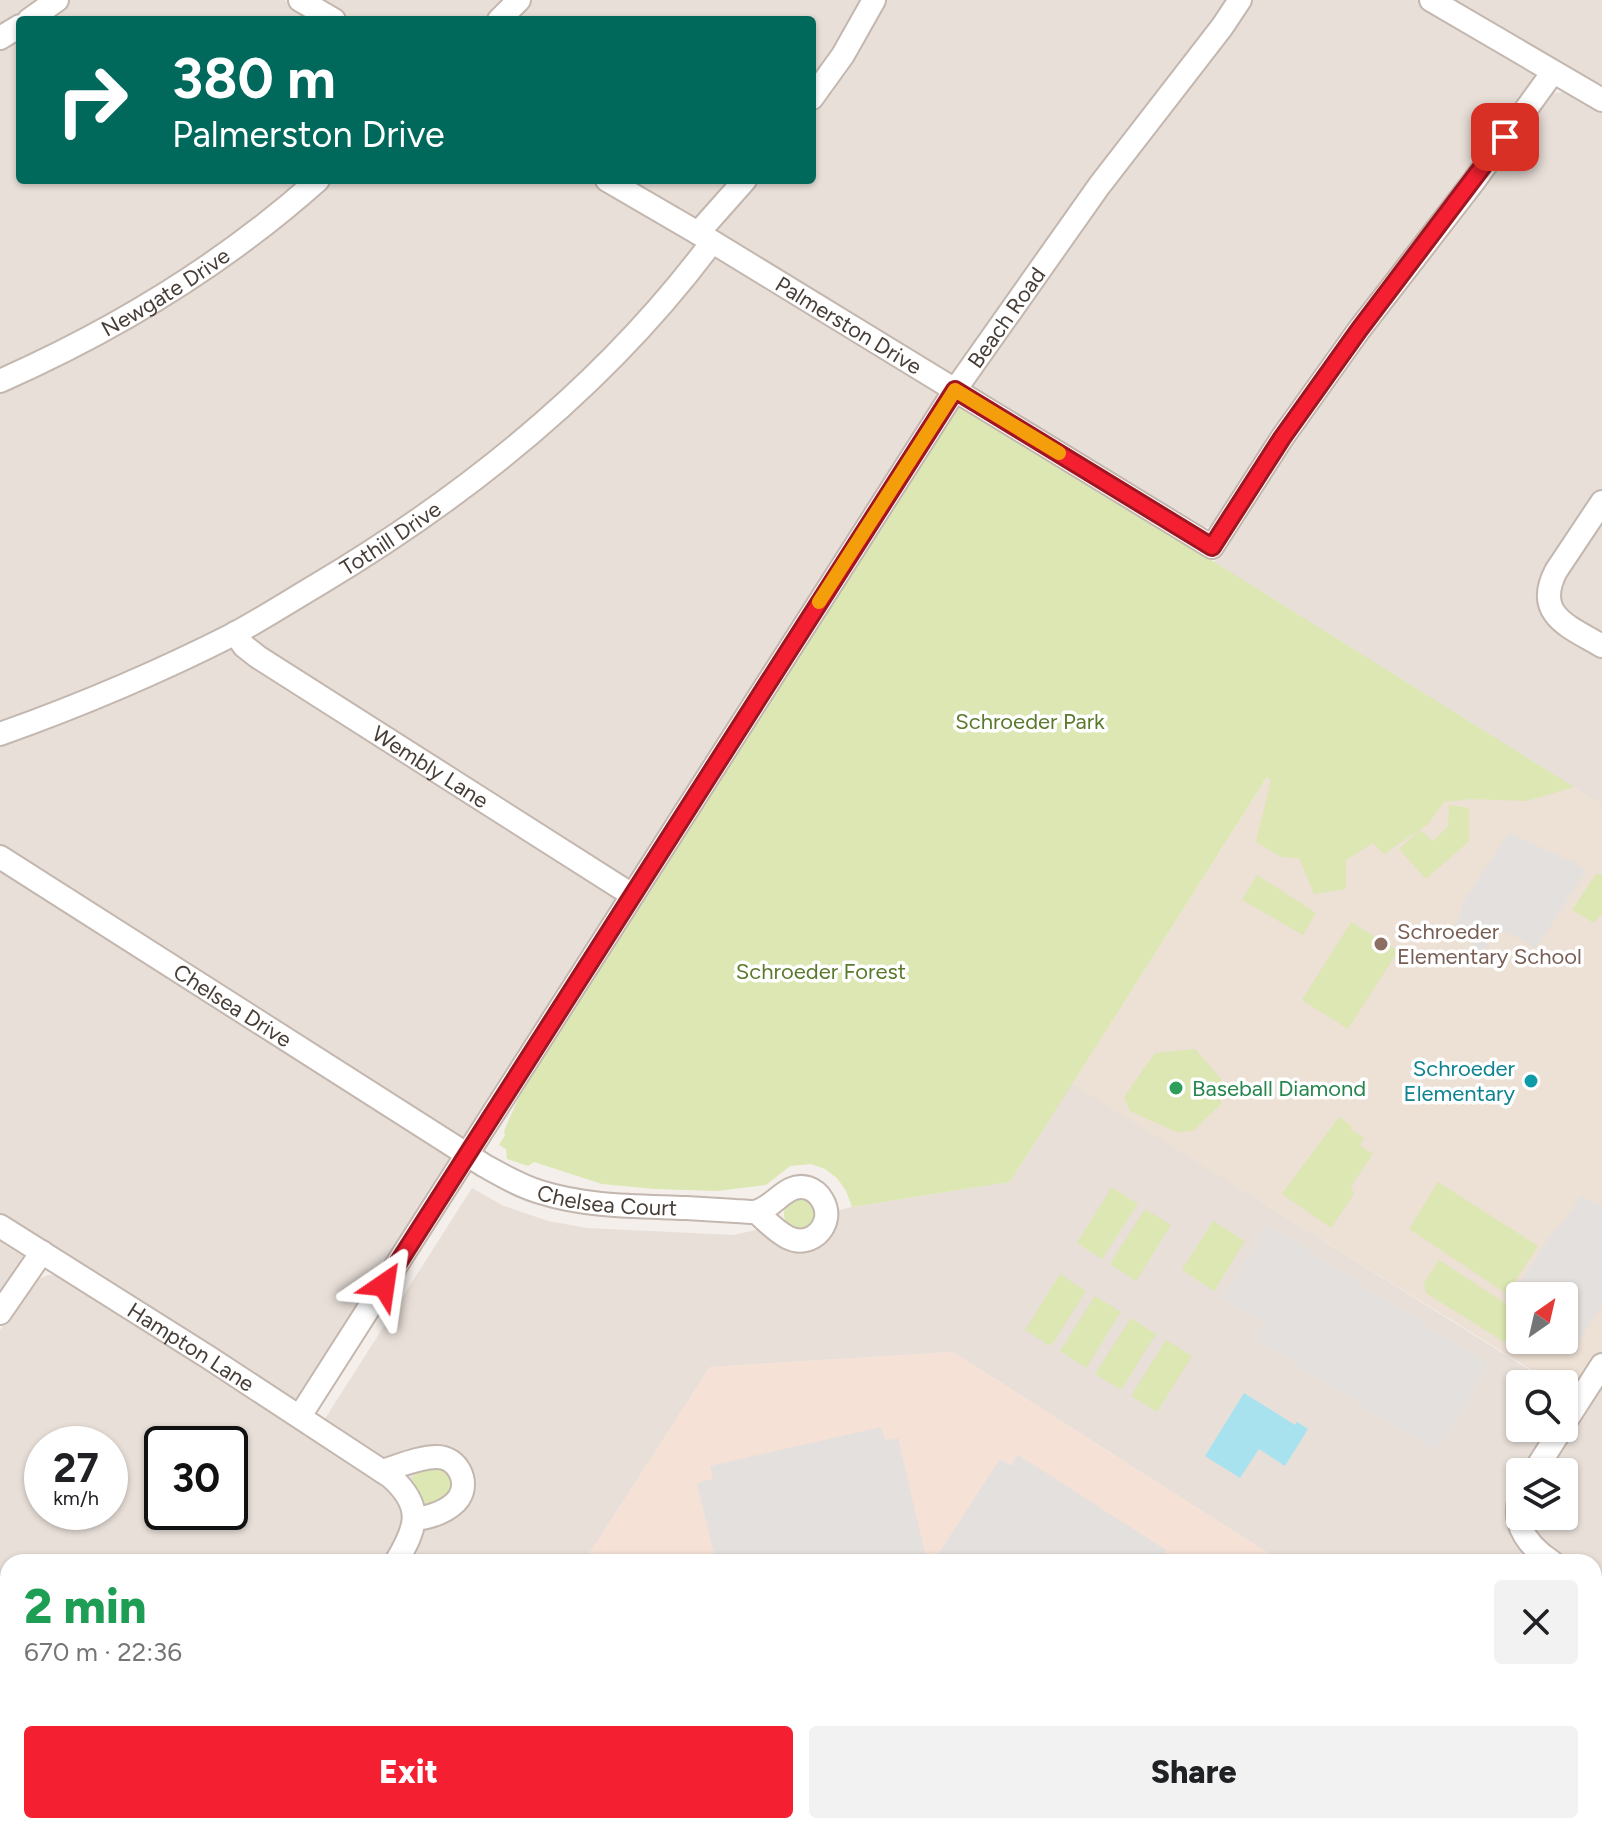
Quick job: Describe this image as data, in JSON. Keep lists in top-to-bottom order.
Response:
{
  "streets": {
    "street": [
      "Newgate Drive",
      "Beach Road",
      "Palmerston Drive",
      "Tothill Drive",
      "Wembly Lane",
      "Chelsea Drive",
      "Chelsea Court",
      "Hampton Lane"
    ]
  },
  "crossings": [
    ["Beach Road", "Palmerston Drive"],
    ["Beach Road", "Wembly Lane"],
    ["Beach Road", "Chelsea Drive"],
    ["Beach Road", "Chelsea Court"],
    ["Beach Road", "Hampton Lane"],
    ["Palmerston Drive", "Tothill Drive"],
    ["Tothill Drive", "Wembly Lane"],
    ["Chelsea Drive", "Chelsea Court"]
  ],
  "parks": ["Schroeder Park", "Schroeder Forest"],
  "places": ["Schroeder Elementary School", "Schroeder Elementary", "Baseball Diamond"],
  "north": "top right",
  "page": {
    "turn": ["380 m", "Palmerston Drive"],
    "speed": "27 km/h",
    "limit": "30",
    "heading": ["2 min", "670 m · 22:36"],
    "buttons": ["Exit", "Share"]
  }
}
